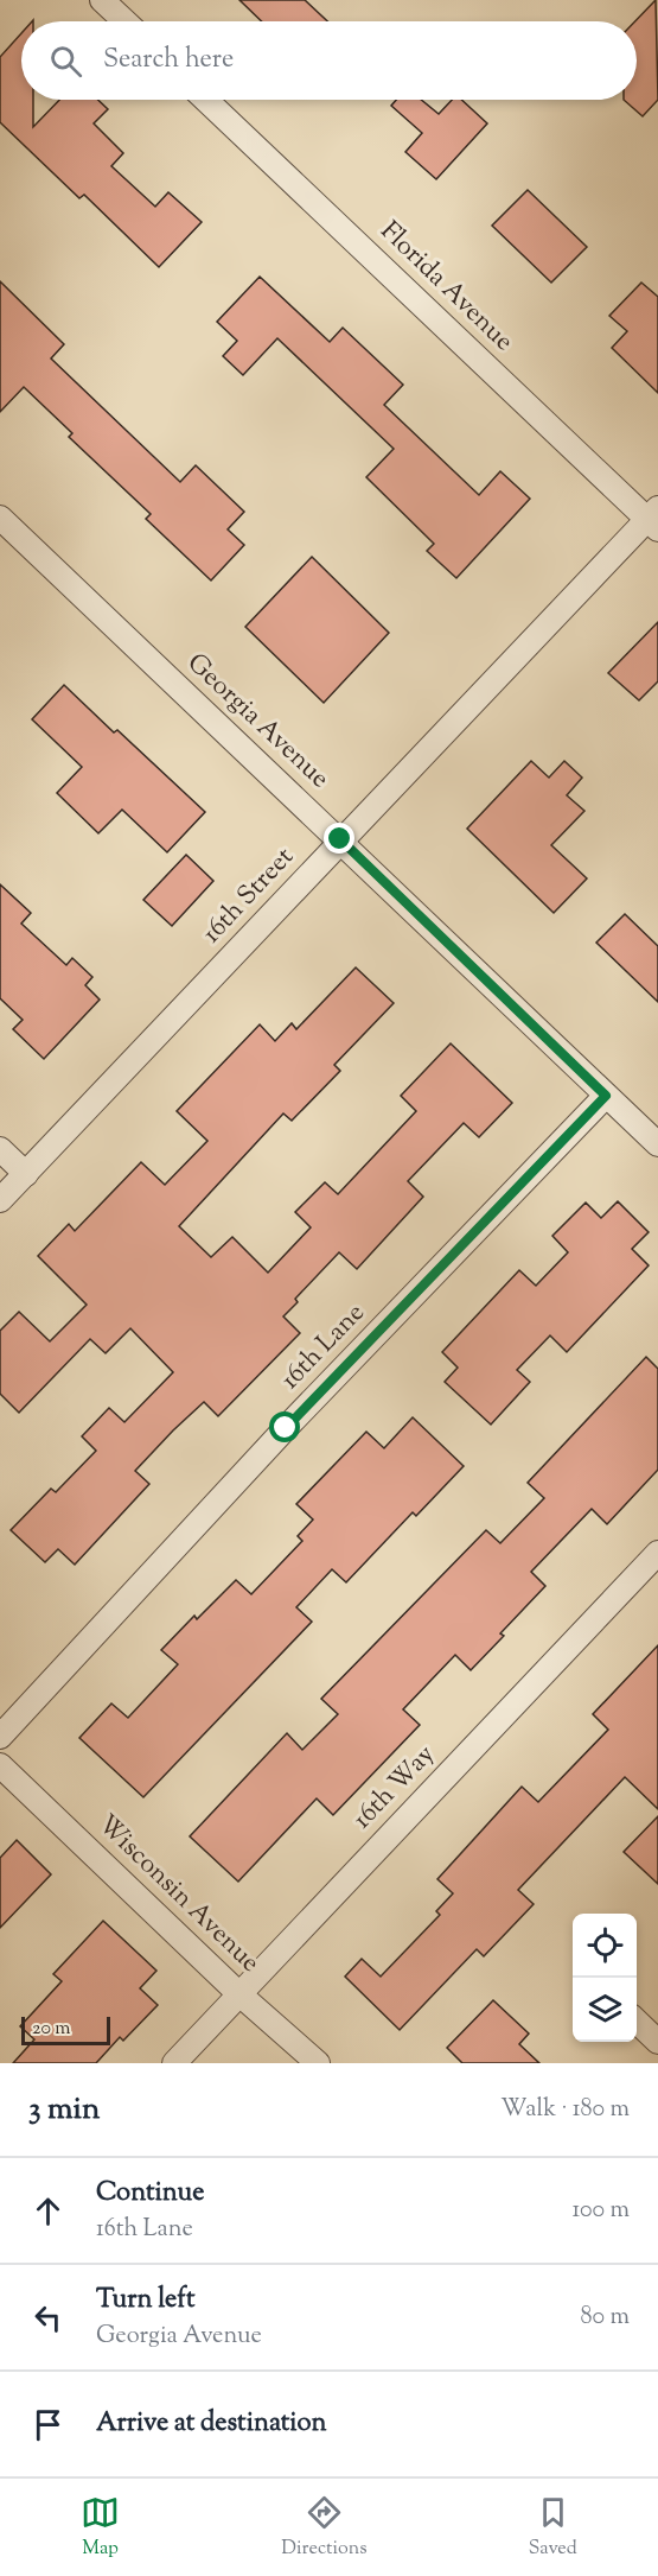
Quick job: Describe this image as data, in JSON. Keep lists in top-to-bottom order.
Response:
{
  "streets": {
    "street": [
      "Florida Avenue",
      "Georgia Avenue",
      "16th Street",
      "16th Lane",
      "16th Way",
      "Wisconsin Avenue"
    ]
  },
  "crossings": [
    ["Florida Avenue", "16th Street"],
    ["Georgia Avenue", "16th Street"],
    ["Georgia Avenue", "16th Lane"],
    ["16th Way", "Wisconsin Avenue"]
  ],
  "scale_bar": "20 m",
  "page": {
    "search": "Search here",
    "scale": "20 m",
    "heading": ["3 min", "Walk · 180 m"],
    "list": [
      ["Continue", "16th Lane", "100 m"],
      ["Turn left", "Georgia Avenue", "80 m"],
      "Arrive at destination"
    ],
    "nav": ["Map", "Directions", "Saved"]
  }
}
